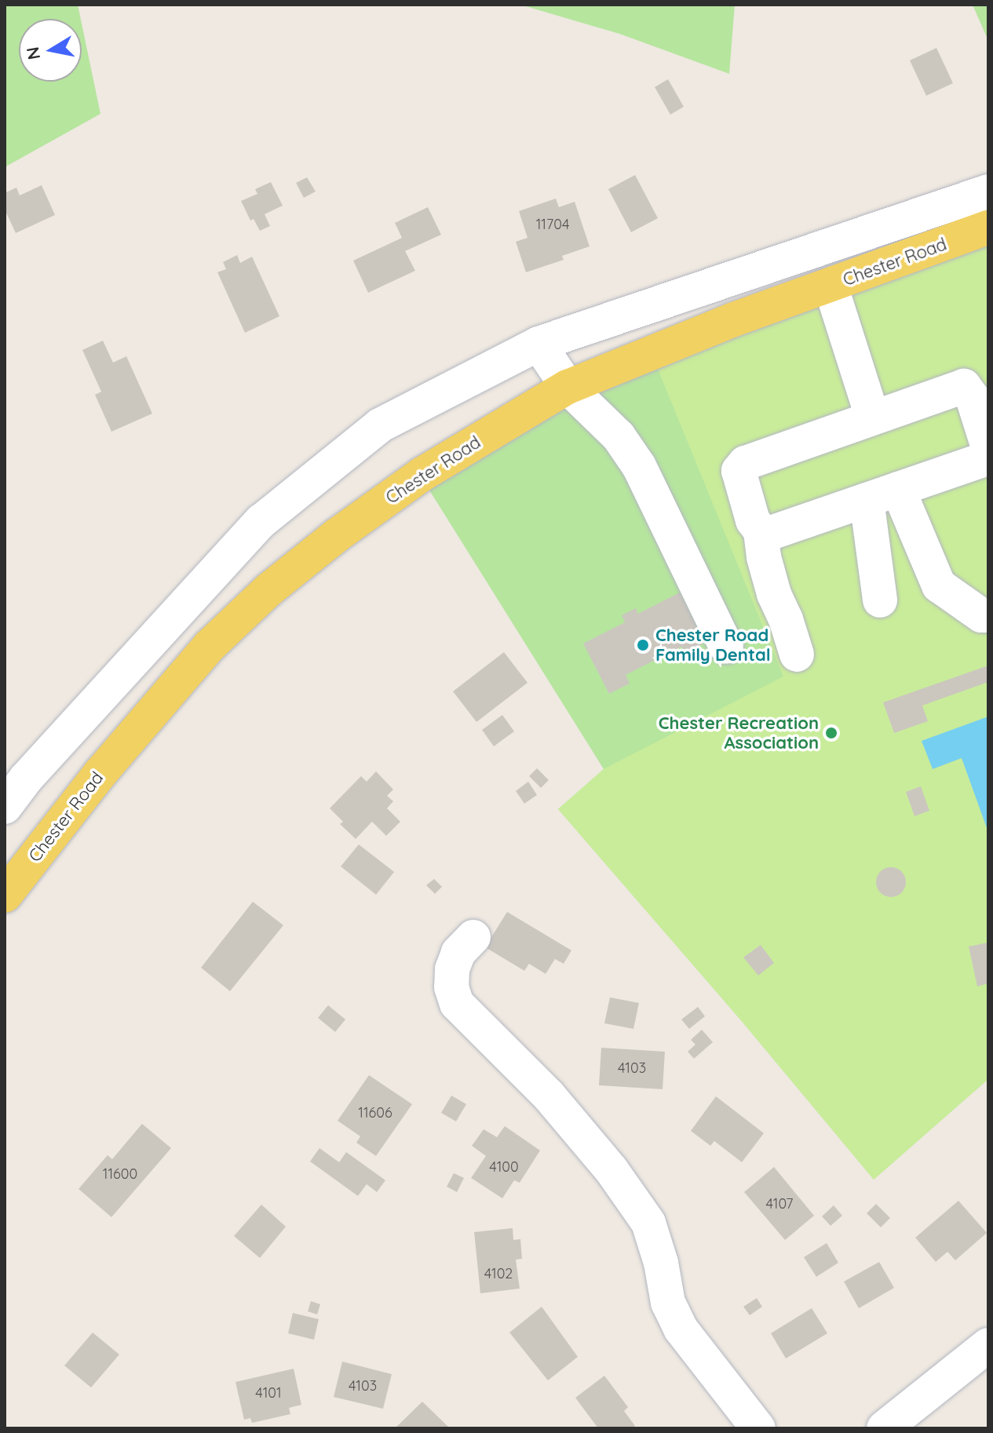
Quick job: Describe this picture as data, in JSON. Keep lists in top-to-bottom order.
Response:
{
  "streets": {
    "main road": ["Chester Road"]
  },
  "places": ["Chester Road Family Dental", "Chester Recreation Association"],
  "house_numbers": [
    "11704",
    "4103",
    "11606",
    "4100",
    "11600",
    "4107",
    "4102",
    "4103",
    "4101"
  ],
  "north": "left"
}
